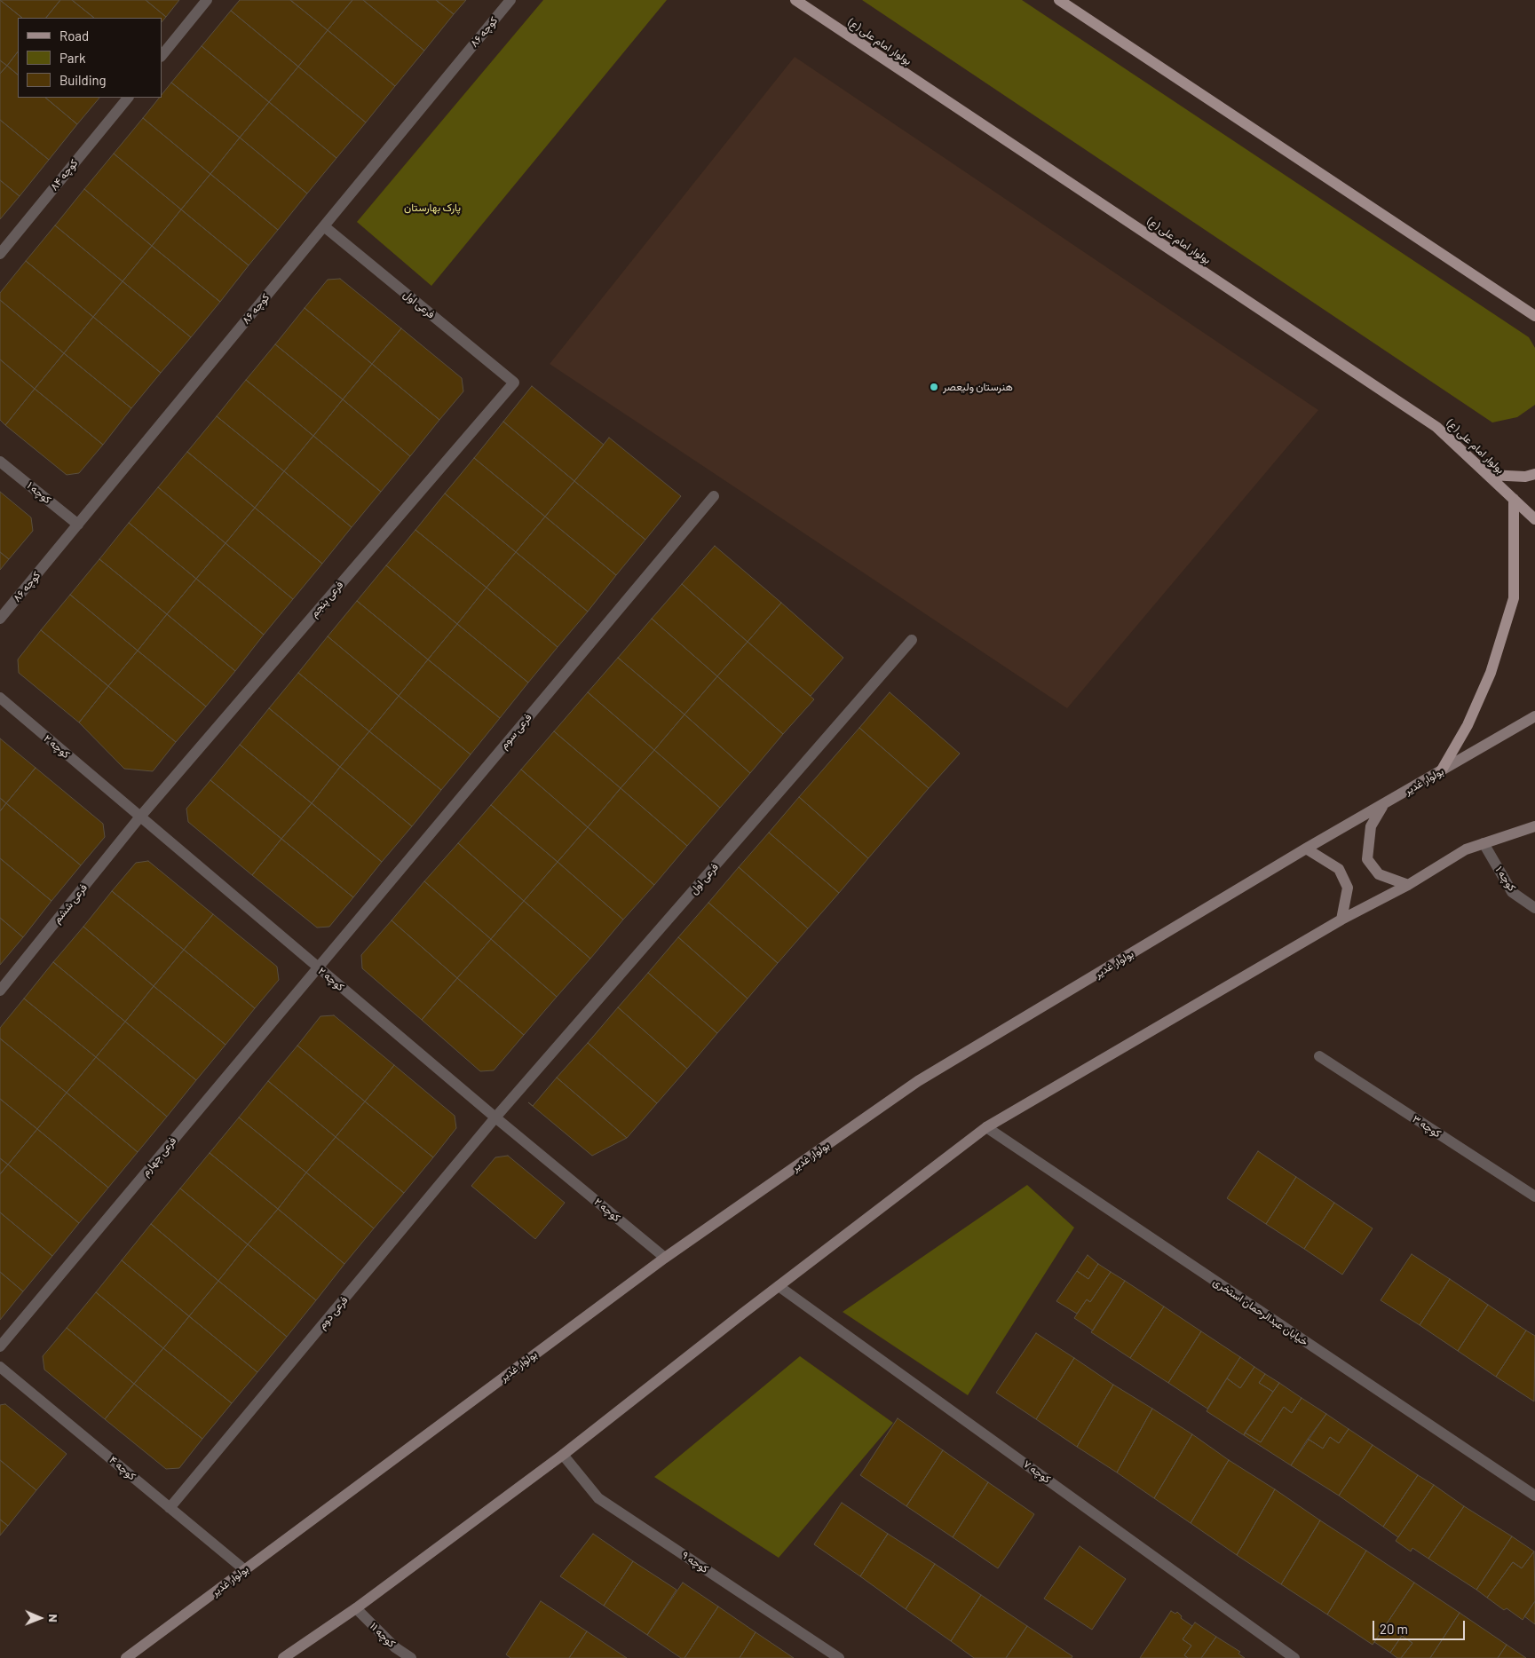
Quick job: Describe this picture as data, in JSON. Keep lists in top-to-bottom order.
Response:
{
  "streets": {
    "main road": ["بولوار امام علی (ع)"],
    "street": [
      "کوچه ۸۶",
      "کوچه ۸۴",
      "فرعی اول",
      "کوچه ۱",
      "فرعی پنجم",
      "فرعی سوم",
      "کوچه ۲",
      "بولوار غدیر",
      "فرعی ششم",
      "کوچه ۳",
      "فرعی چهارم",
      "خیابان عبدالرحمان استخری",
      "فرعی دوم",
      "کوچه ۴",
      "کوچه ۷",
      "کوچه ۹",
      "کوچه ۱۱"
    ]
  },
  "crossings": [
    ["کوچه ۸۶", "فرعی اول"],
    ["کوچه ۸۶", "کوچه ۱"],
    ["فرعی اول", "فرعی پنجم"],
    ["فرعی اول", "کوچه ۲"],
    ["فرعی اول", "فرعی دوم"],
    ["فرعی پنجم", "کوچه ۲"],
    ["فرعی پنجم", "فرعی ششم"],
    ["فرعی سوم", "کوچه ۲"],
    ["فرعی سوم", "فرعی چهارم"],
    ["کوچه ۲", "بولوار غدیر"],
    ["کوچه ۲", "فرعی ششم"],
    ["کوچه ۲", "فرعی چهارم"],
    ["کوچه ۲", "فرعی دوم"],
    ["بولوار غدیر", "کوچه ۴"],
    ["فرعی دوم", "کوچه ۴"]
  ],
  "parks": ["پارک بهارستان"],
  "places": ["هنرستان ولیعصر"],
  "legend": ["Road", "Park", "Building"],
  "scale_bar": "20 m",
  "north": "right"
}
